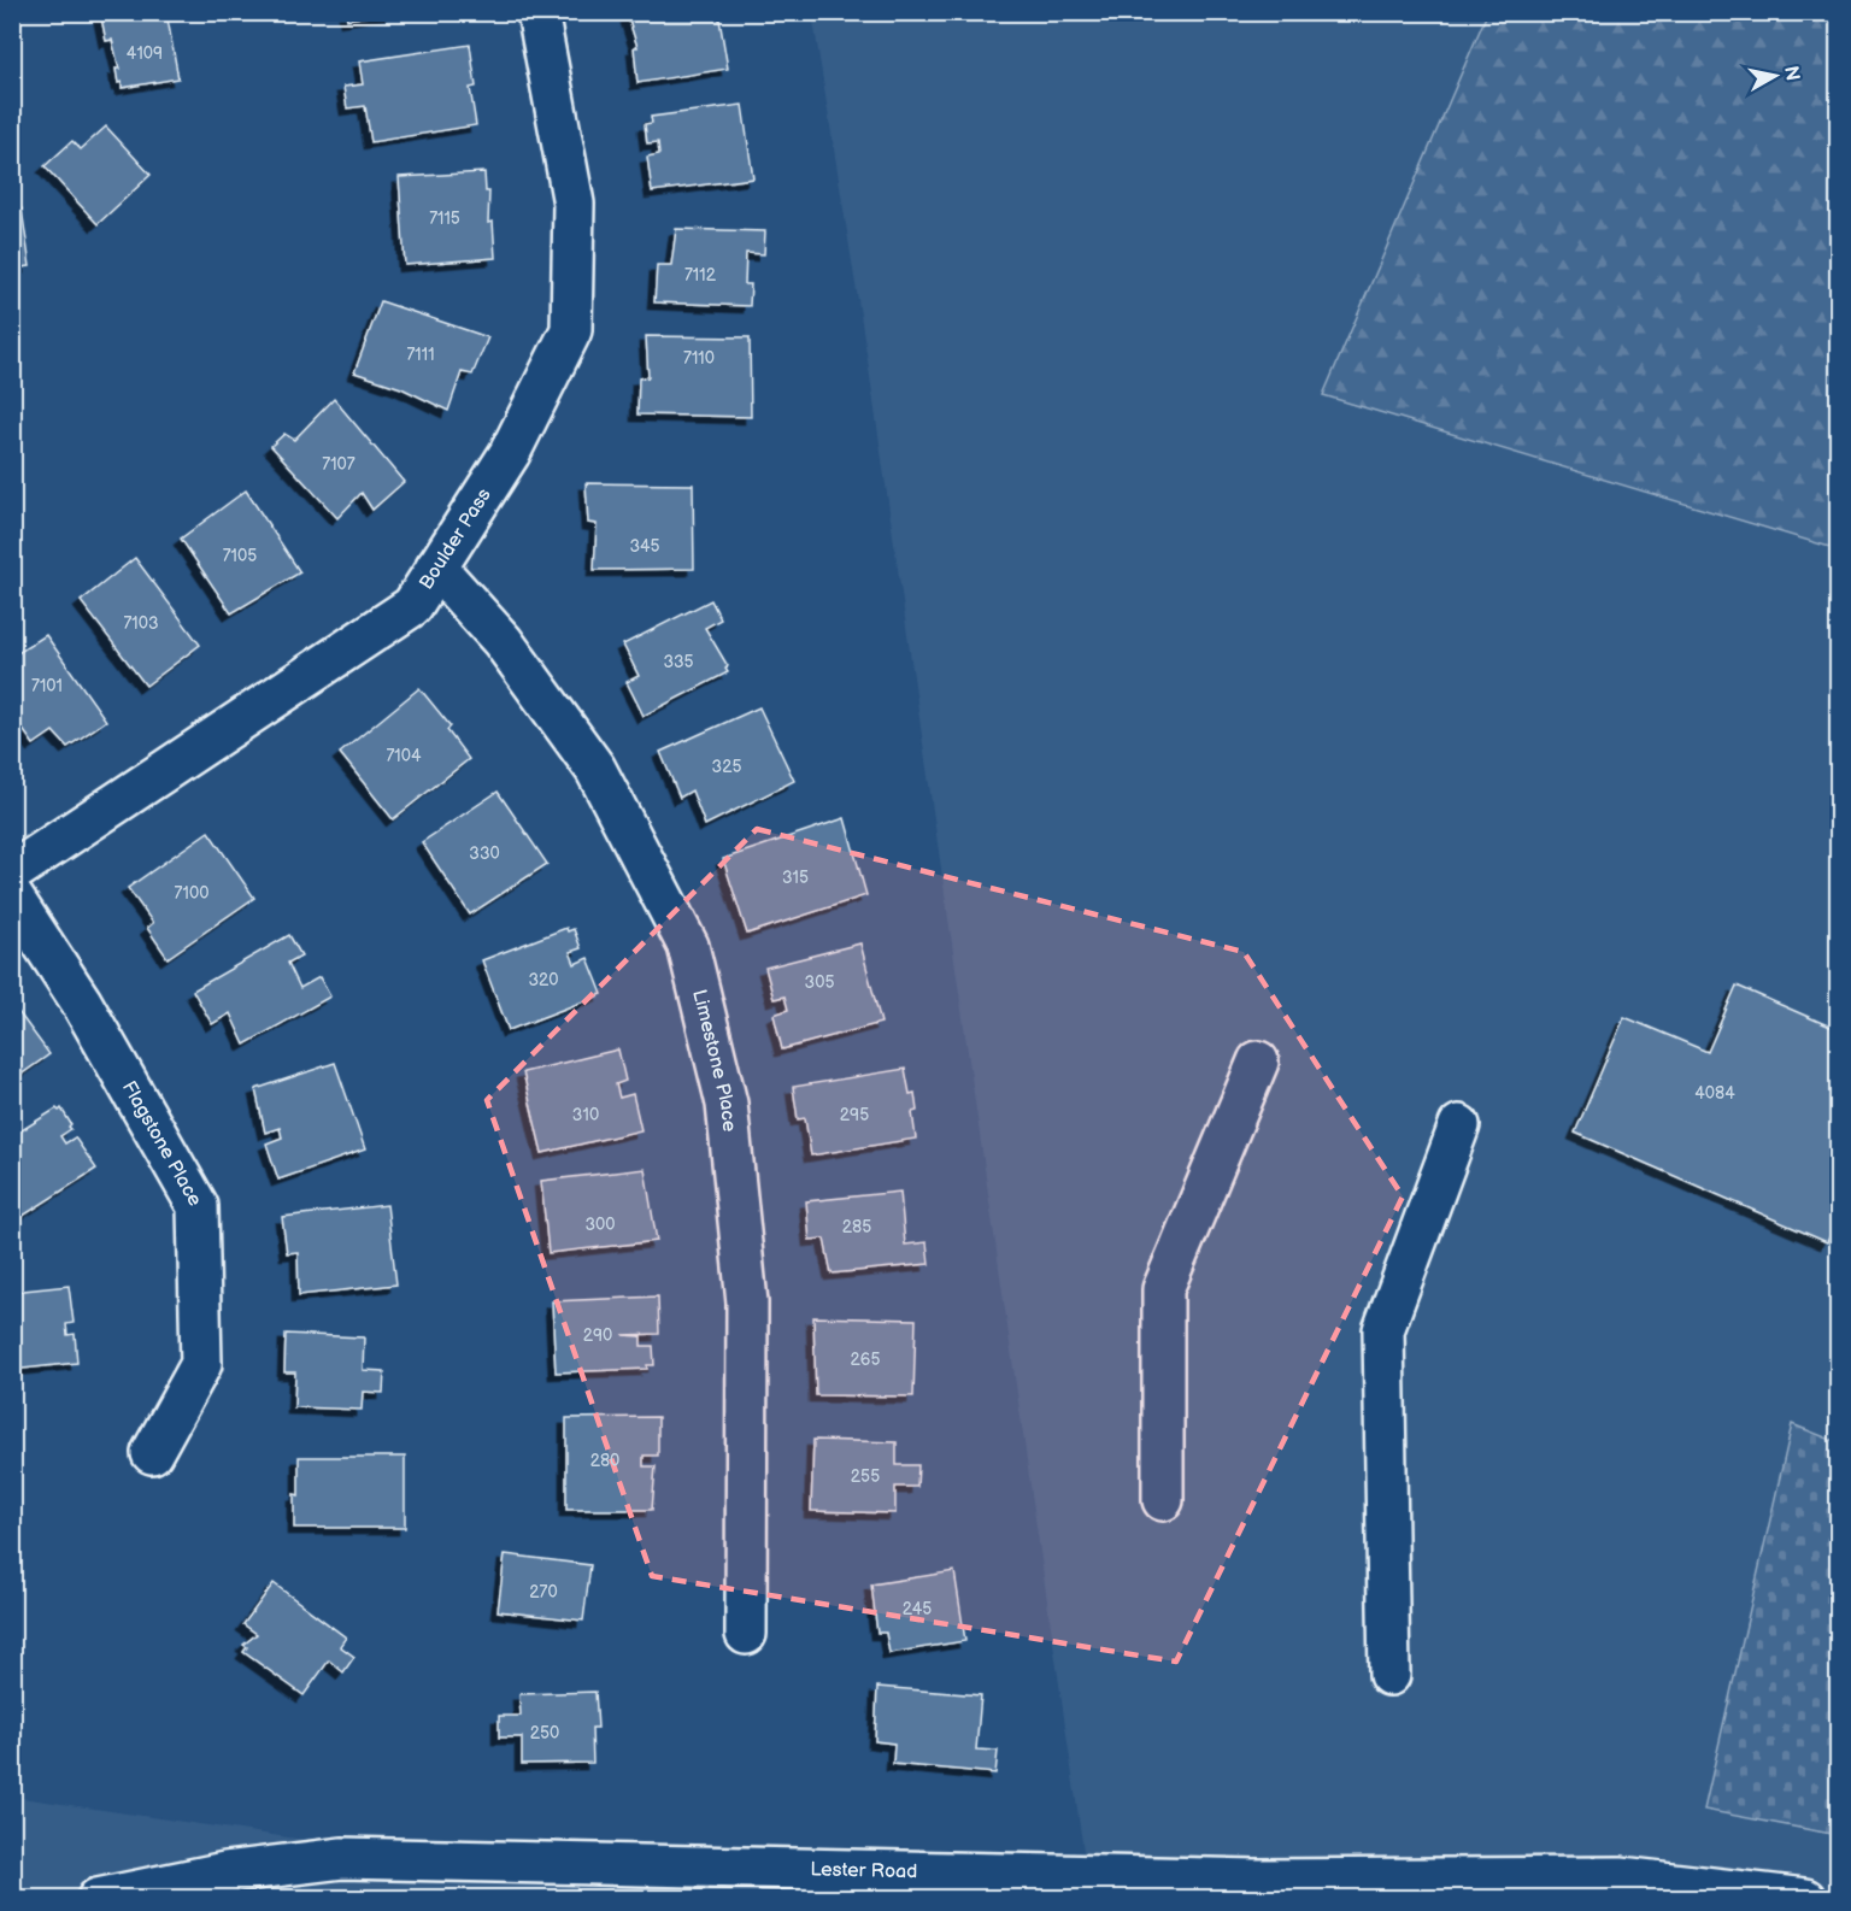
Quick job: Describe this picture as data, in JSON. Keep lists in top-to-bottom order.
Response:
{
  "streets": {
    "street": [
      "Boulder Pass",
      "Limestone Place",
      "Flagstone Place",
      "Lester Road"
    ]
  },
  "crossings": [
    ["Boulder Pass", "Limestone Place"]
  ],
  "house_numbers": [
    "4109",
    "7115",
    "7112",
    "7111",
    "7110",
    "7107",
    "345",
    "7105",
    "7103",
    "335",
    "7101",
    "7104",
    "325",
    "330",
    "315",
    "7100",
    "320",
    "305",
    "4084",
    "310",
    "295",
    "300",
    "285",
    "290",
    "265",
    "280",
    "255",
    "270",
    "245",
    "250"
  ],
  "north": "right"
}
